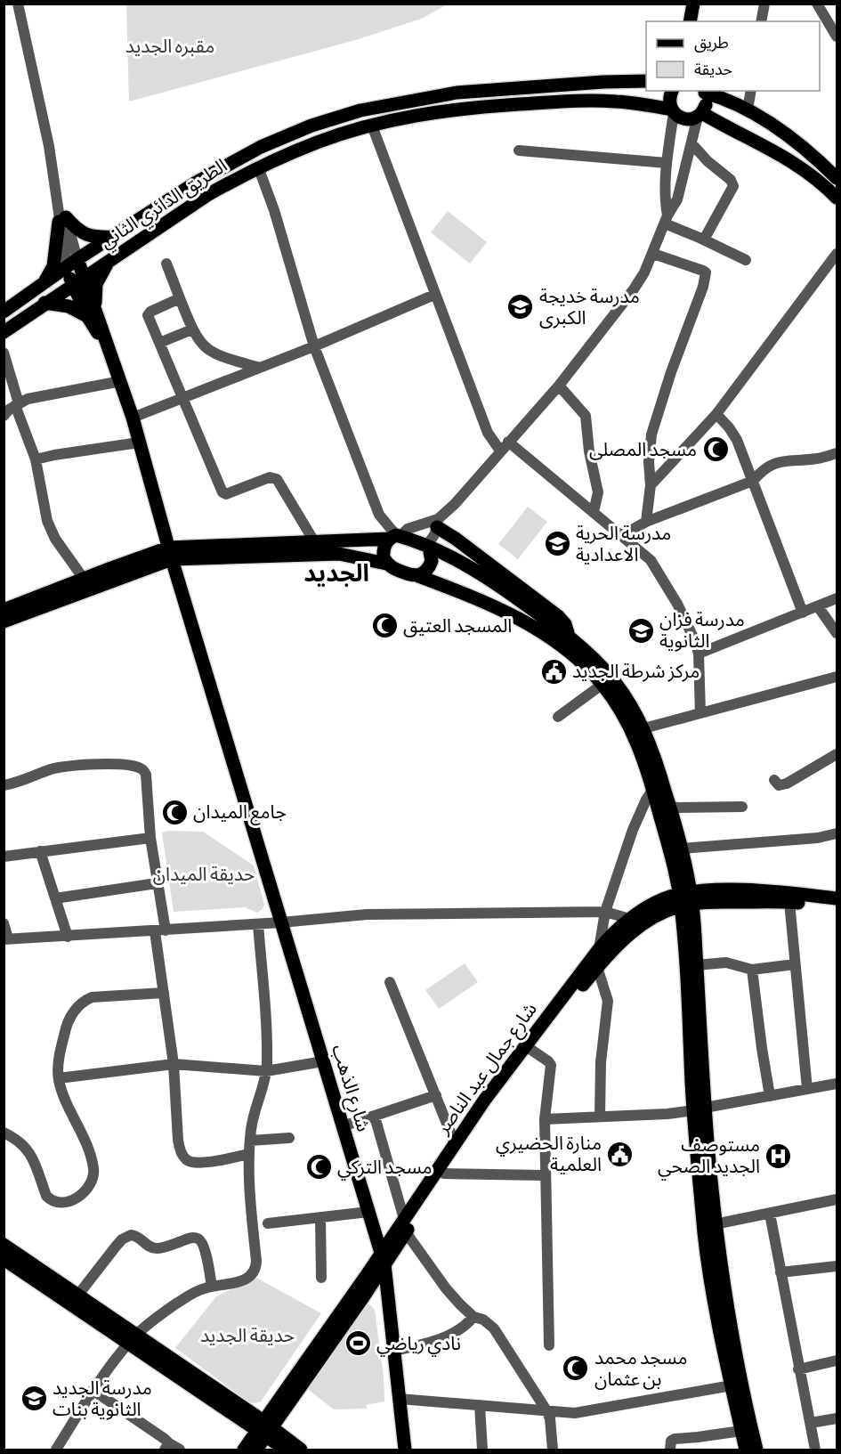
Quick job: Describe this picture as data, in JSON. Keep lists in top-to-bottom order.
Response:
{
  "streets": {
    "main road": ["الطريق الدائري الثاني", "شارع جمال عبد الناصر", "شارع الذهب"]
  },
  "crossings": [
    ["الطريق الدائري الثاني", "شارع الذهب"],
    ["شارع جمال عبد الناصر", "شارع الذهب"]
  ],
  "districts": ["الجديد"],
  "parks": ["مقبره الجديد", "حديقة الميدان", "حديقة الجديد"],
  "places": {
    "school or university": [
      "مدرسة خديجة الكبرى",
      "مدرسة الحرية الاعدادية",
      "مدرسة فزان الثانوية",
      "مدرسة الجديد الثانوية بنات"
    ],
    "mosque": [
      "مسجد المصلى",
      "المسجد العتيق",
      "جامع الميدان",
      "مسجد التركي",
      "مسجد محمد بن عثمان"
    ],
    "public building": ["مركز شرطة الجديد", "منارة الحضيري العلمية"],
    "hospital": ["مستوصف الجديد الصحي"],
    "sports": ["نادي رياضي"]
  },
  "legend": ["طريق", "حديقة"]
}
